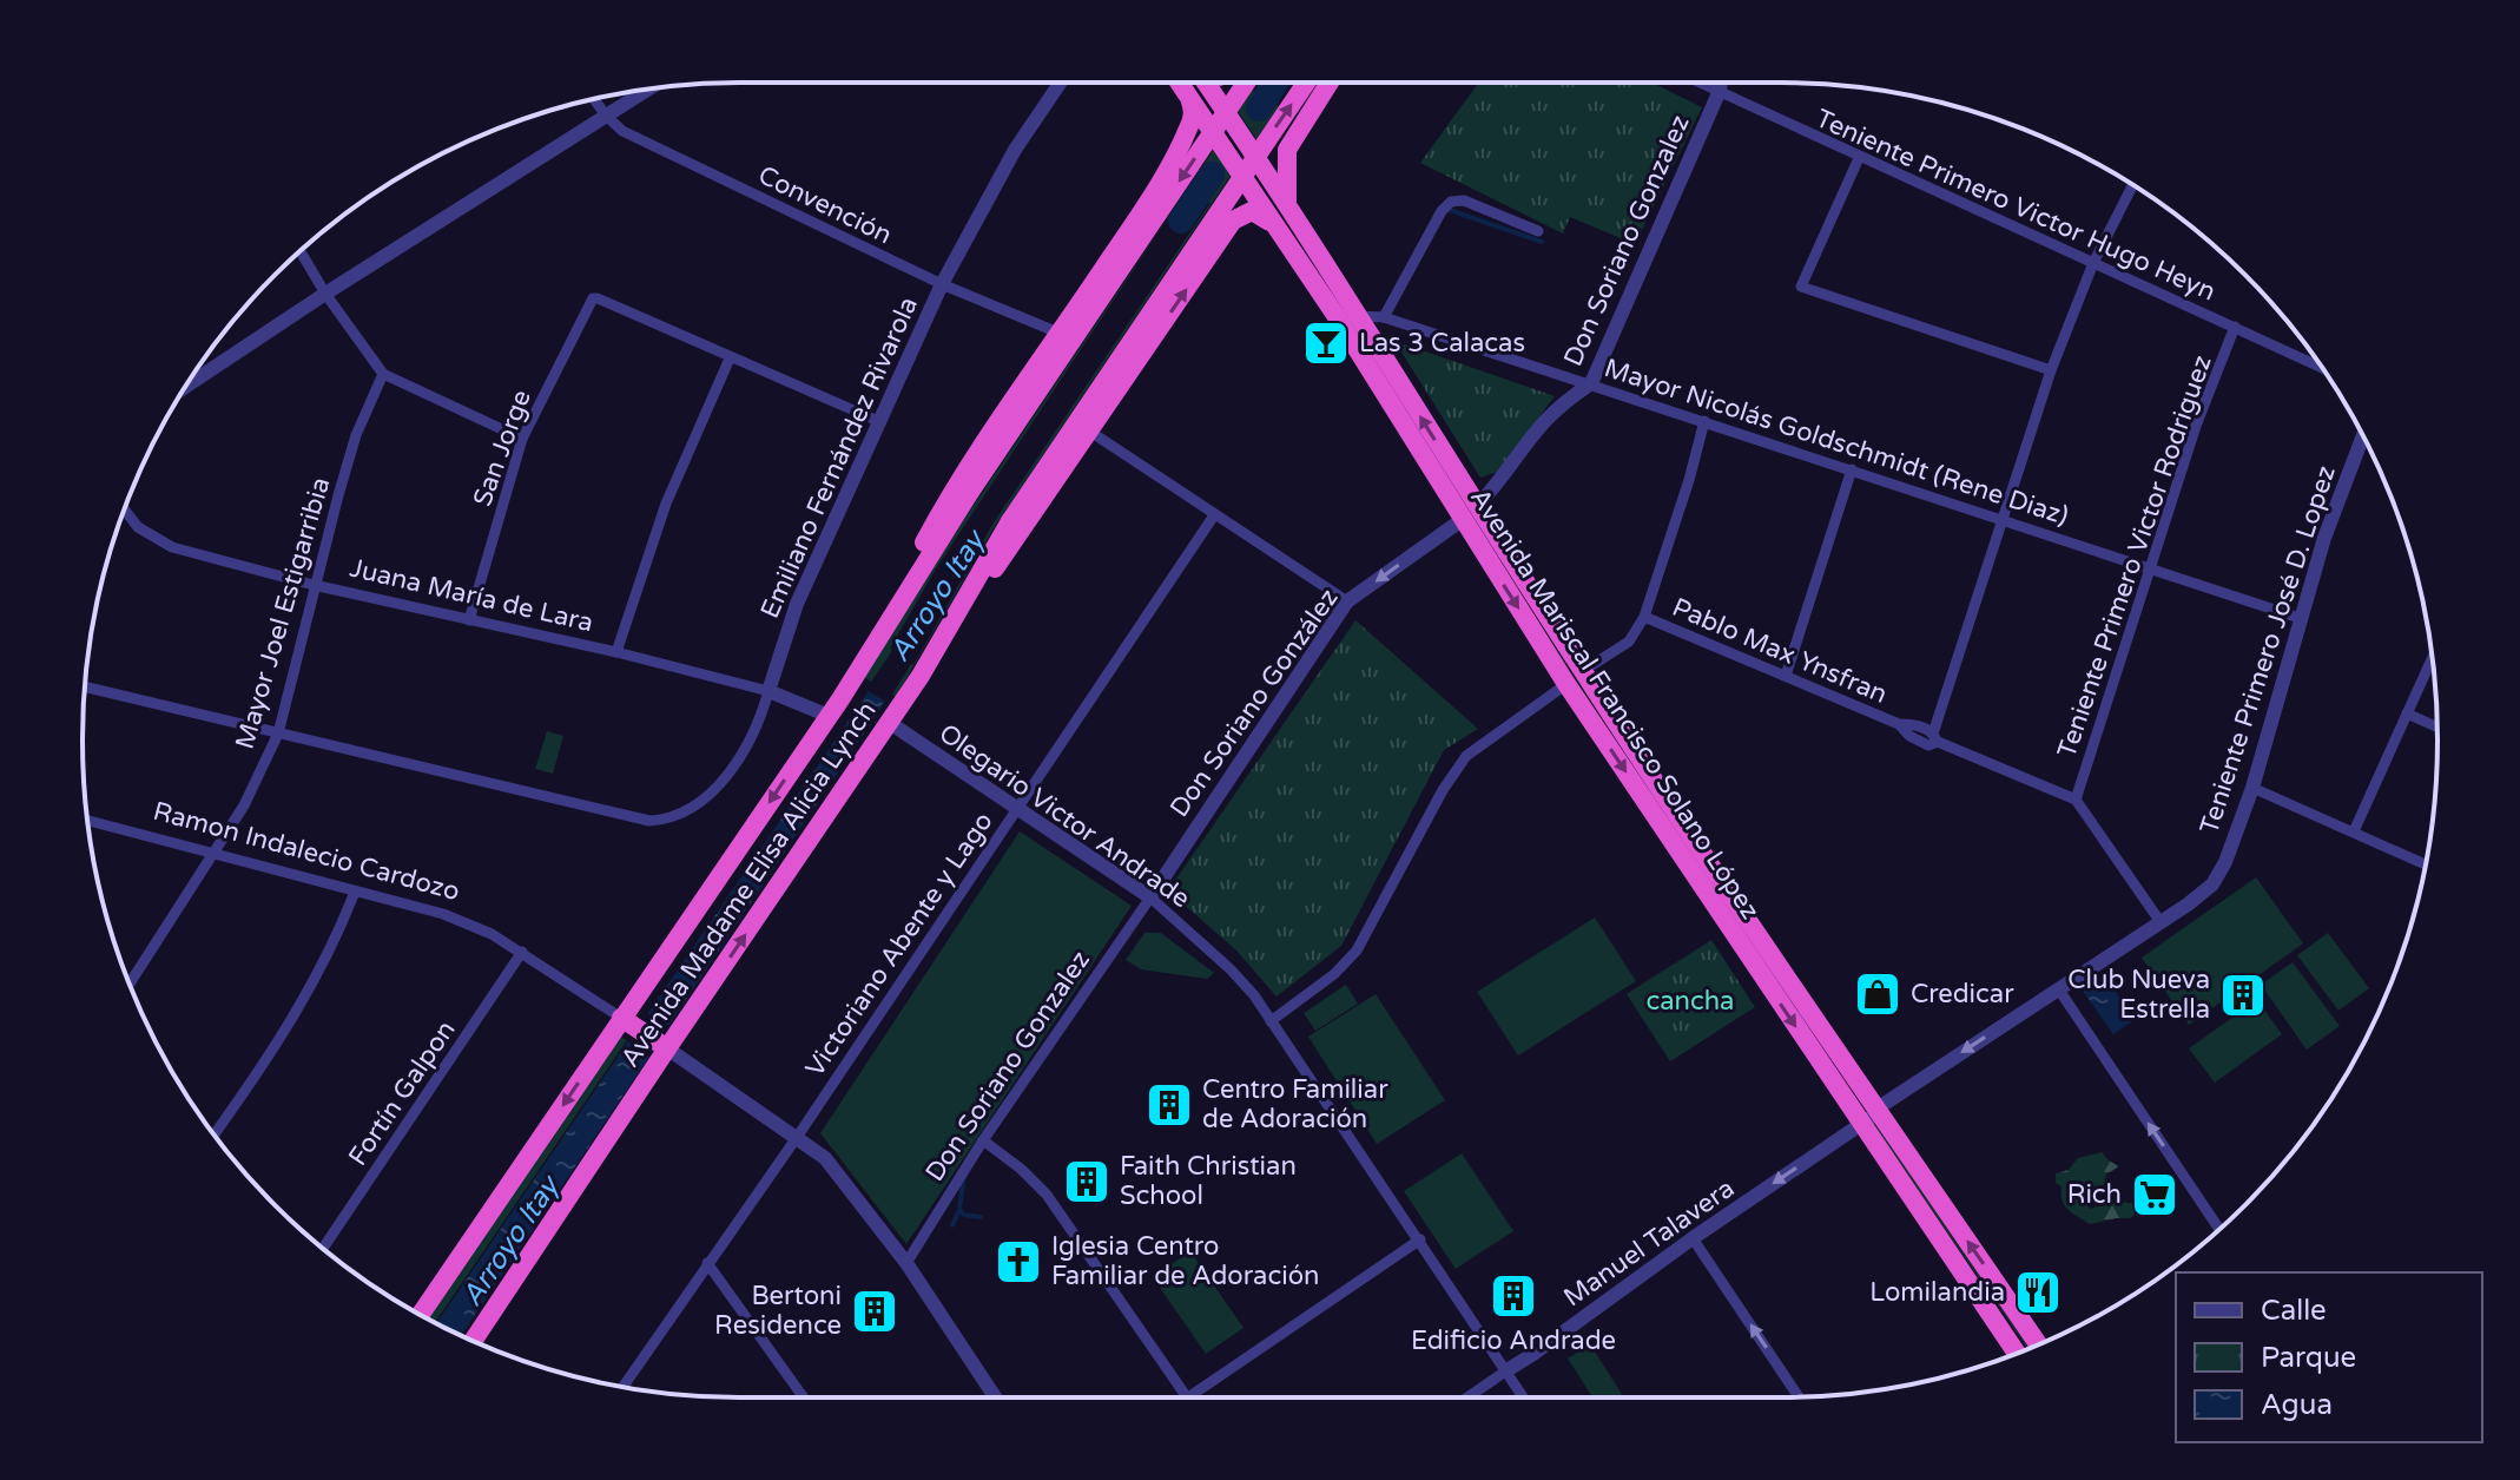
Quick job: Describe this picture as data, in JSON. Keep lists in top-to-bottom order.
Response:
{
  "streets": {
    "highway": ["Avenida Mariscal Francisco Solano López", "Ramon Indalecio Cardozo", "Avenida Madame Elisa Alicia Lynch"],
    "street": [
      "Convención",
      "Teniente Primero Victor Hugo Heyn",
      "Don Soriano Gonzalez",
      "Mayor Nicolás Goldschmidt (Rene Diaz)",
      "San Jorge",
      "Emiliano Fernández Rivarola",
      "Teniente Primero Victor Rodriguez",
      "Juana María de Lara",
      "Mayor Joel Estigarribia",
      "Teniente Primero José D. Lopez",
      "Pablo Max Ynsfran",
      "Don Soriano González",
      "Olegario Victor Andrade",
      "Victoriano Abente y Lago",
      "Fortín Galpon",
      "Manuel Talavera"
    ]
  },
  "crossings": [
    ["Convención", "Emiliano Fernández Rivarola"],
    ["Teniente Primero Victor Hugo Heyn", "Don Soriano Gonzalez"],
    ["Teniente Primero Victor Hugo Heyn", "Teniente Primero Victor Rodriguez"],
    ["Don Soriano Gonzalez", "Mayor Nicolás Goldschmidt (Rene Diaz)"],
    ["Don Soriano Gonzalez", "Don Soriano González"],
    ["Don Soriano Gonzalez", "Avenida Mariscal Francisco Solano López"],
    ["Don Soriano Gonzalez", "Olegario Victor Andrade"],
    ["Mayor Nicolás Goldschmidt (Rene Diaz)", "Teniente Primero Victor Rodriguez"],
    ["Mayor Nicolás Goldschmidt (Rene Diaz)", "Teniente Primero José D. Lopez"],
    ["Mayor Nicolás Goldschmidt (Rene Diaz)", "Avenida Mariscal Francisco Solano López"],
    ["San Jorge", "Juana María de Lara"],
    ["Emiliano Fernández Rivarola", "Juana María de Lara"],
    ["Emiliano Fernández Rivarola", "Mayor Joel Estigarribia"],
    ["Juana María de Lara", "Mayor Joel Estigarribia"],
    ["Juana María de Lara", "Avenida Madame Elisa Alicia Lynch"],
    ["Mayor Joel Estigarribia", "Ramon Indalecio Cardozo"],
    ["Teniente Primero José D. Lopez", "Avenida Mariscal Francisco Solano López"],
    ["Teniente Primero José D. Lopez", "Manuel Talavera"],
    ["Don Soriano González", "Avenida Mariscal Francisco Solano López"],
    ["Don Soriano González", "Olegario Victor Andrade"],
    ["Avenida Mariscal Francisco Solano López", "Manuel Talavera"],
    ["Olegario Victor Andrade", "Avenida Madame Elisa Alicia Lynch"],
    ["Olegario Victor Andrade", "Victoriano Abente y Lago"],
    ["Olegario Victor Andrade", "Manuel Talavera"],
    ["Ramon Indalecio Cardozo", "Avenida Madame Elisa Alicia Lynch"],
    ["Ramon Indalecio Cardozo", "Fortín Galpon"]
  ],
  "one_way": ["Manuel Talavera"],
  "water": ["Arroyo Itay"],
  "parks": ["cancha"],
  "places": {
    "bar": ["Las 3 Calacas"],
    "shop": ["Credicar"],
    "building": [
      "Club Nueva Estrella",
      "Centro Familiar de Adoración",
      "Faith Christian School",
      "Edificio Andrade",
      "Bertoni Residence"
    ],
    "supermarket": ["Rich"],
    "church": ["Iglesia Centro Familiar de Adoración"],
    "restaurant": ["Lomilandia"]
  },
  "legend": ["Calle", "Parque", "Agua"]
}
